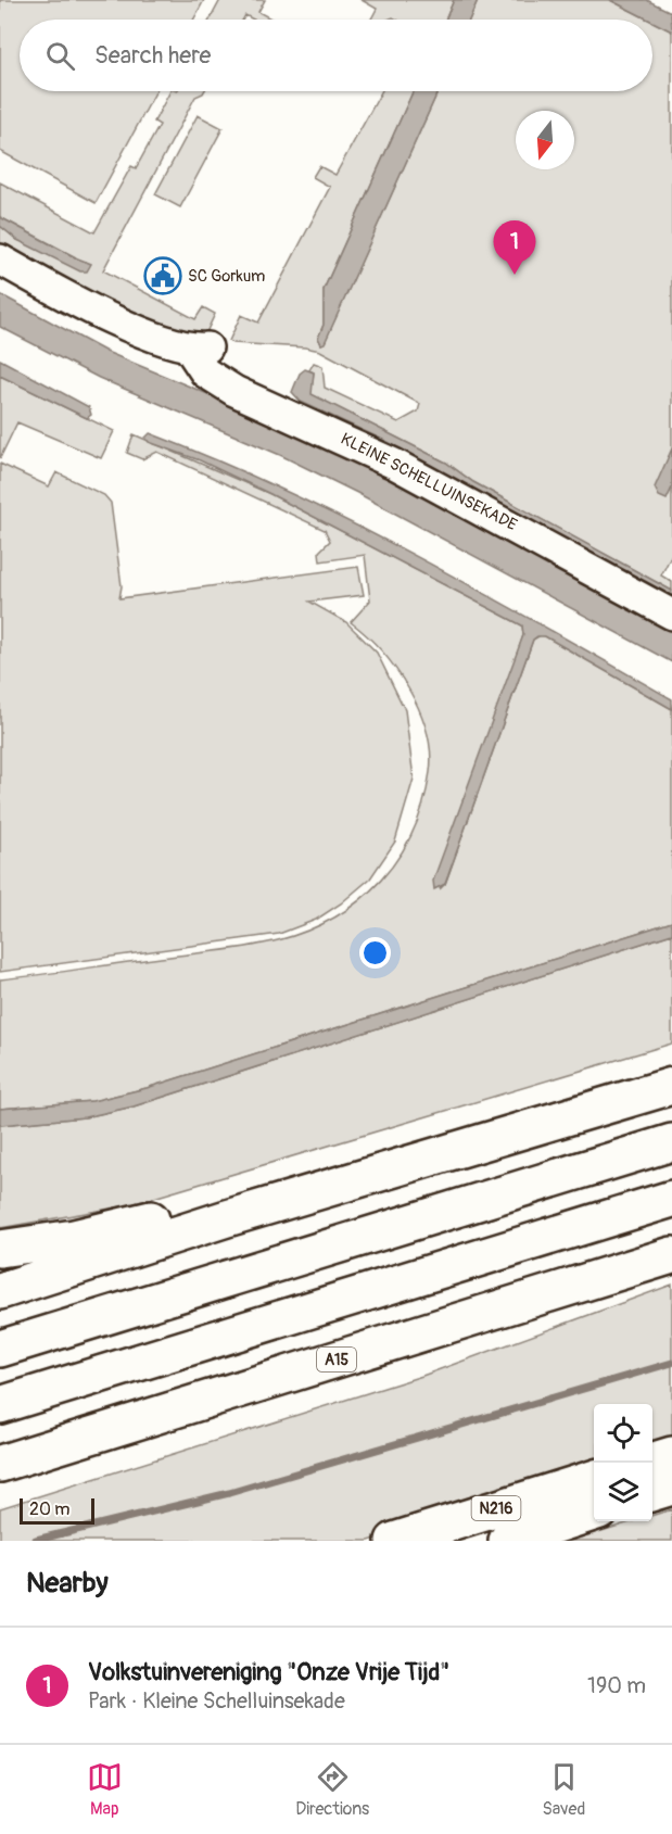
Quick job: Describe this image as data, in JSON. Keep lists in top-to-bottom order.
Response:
{
  "streets": {
    "main road": ["A15", "N216"],
    "street": ["KLEINE SCHELLUINSEKADE"]
  },
  "places": {
    "public building": ["SC Gorkum"]
  },
  "scale_bar": "20 m",
  "north": "bottom",
  "page": {
    "search": "Search here",
    "pins": "1",
    "scale": "20 m",
    "heading": "Nearby",
    "list": [
      {
        "mark": "1",
        "name": "Volkstuinvereniging \"Onze Vrije Tijd\"",
        "note": "Park · Kleine Schelluinsekade",
        "value": "190 m"
      }
    ],
    "nav": ["Map", "Directions", "Saved"]
  }
}
